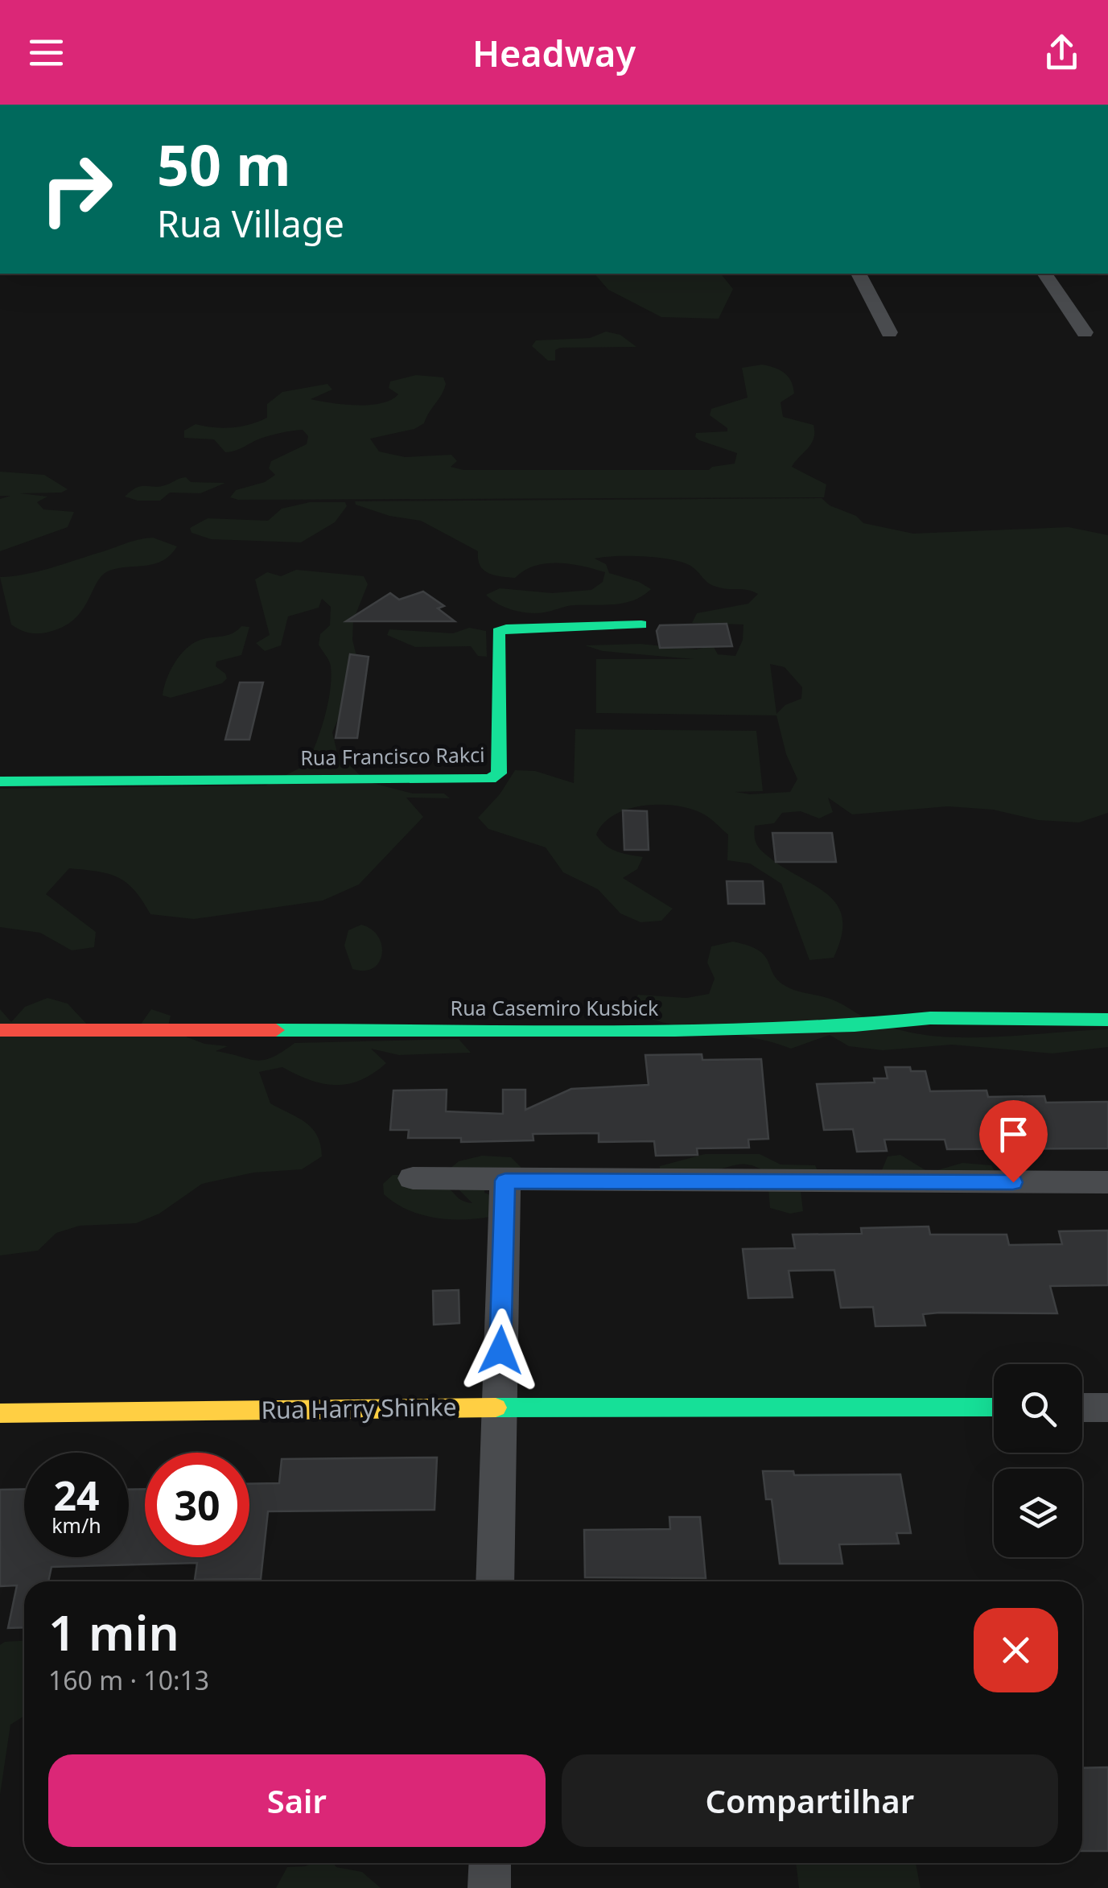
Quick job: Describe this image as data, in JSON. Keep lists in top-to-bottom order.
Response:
{
  "streets": {
    "street": ["Rua Francisco Rakci", "Rua Casemiro Kusbick", "Rua Harry Shinke"]
  },
  "page": {
    "header": "Headway",
    "turn": ["50 m", "Rua Village"],
    "speed": "24 km/h",
    "limit": "30",
    "heading": ["1 min", "160 m · 10:13"],
    "buttons": ["Sair", "Compartilhar"]
  }
}
